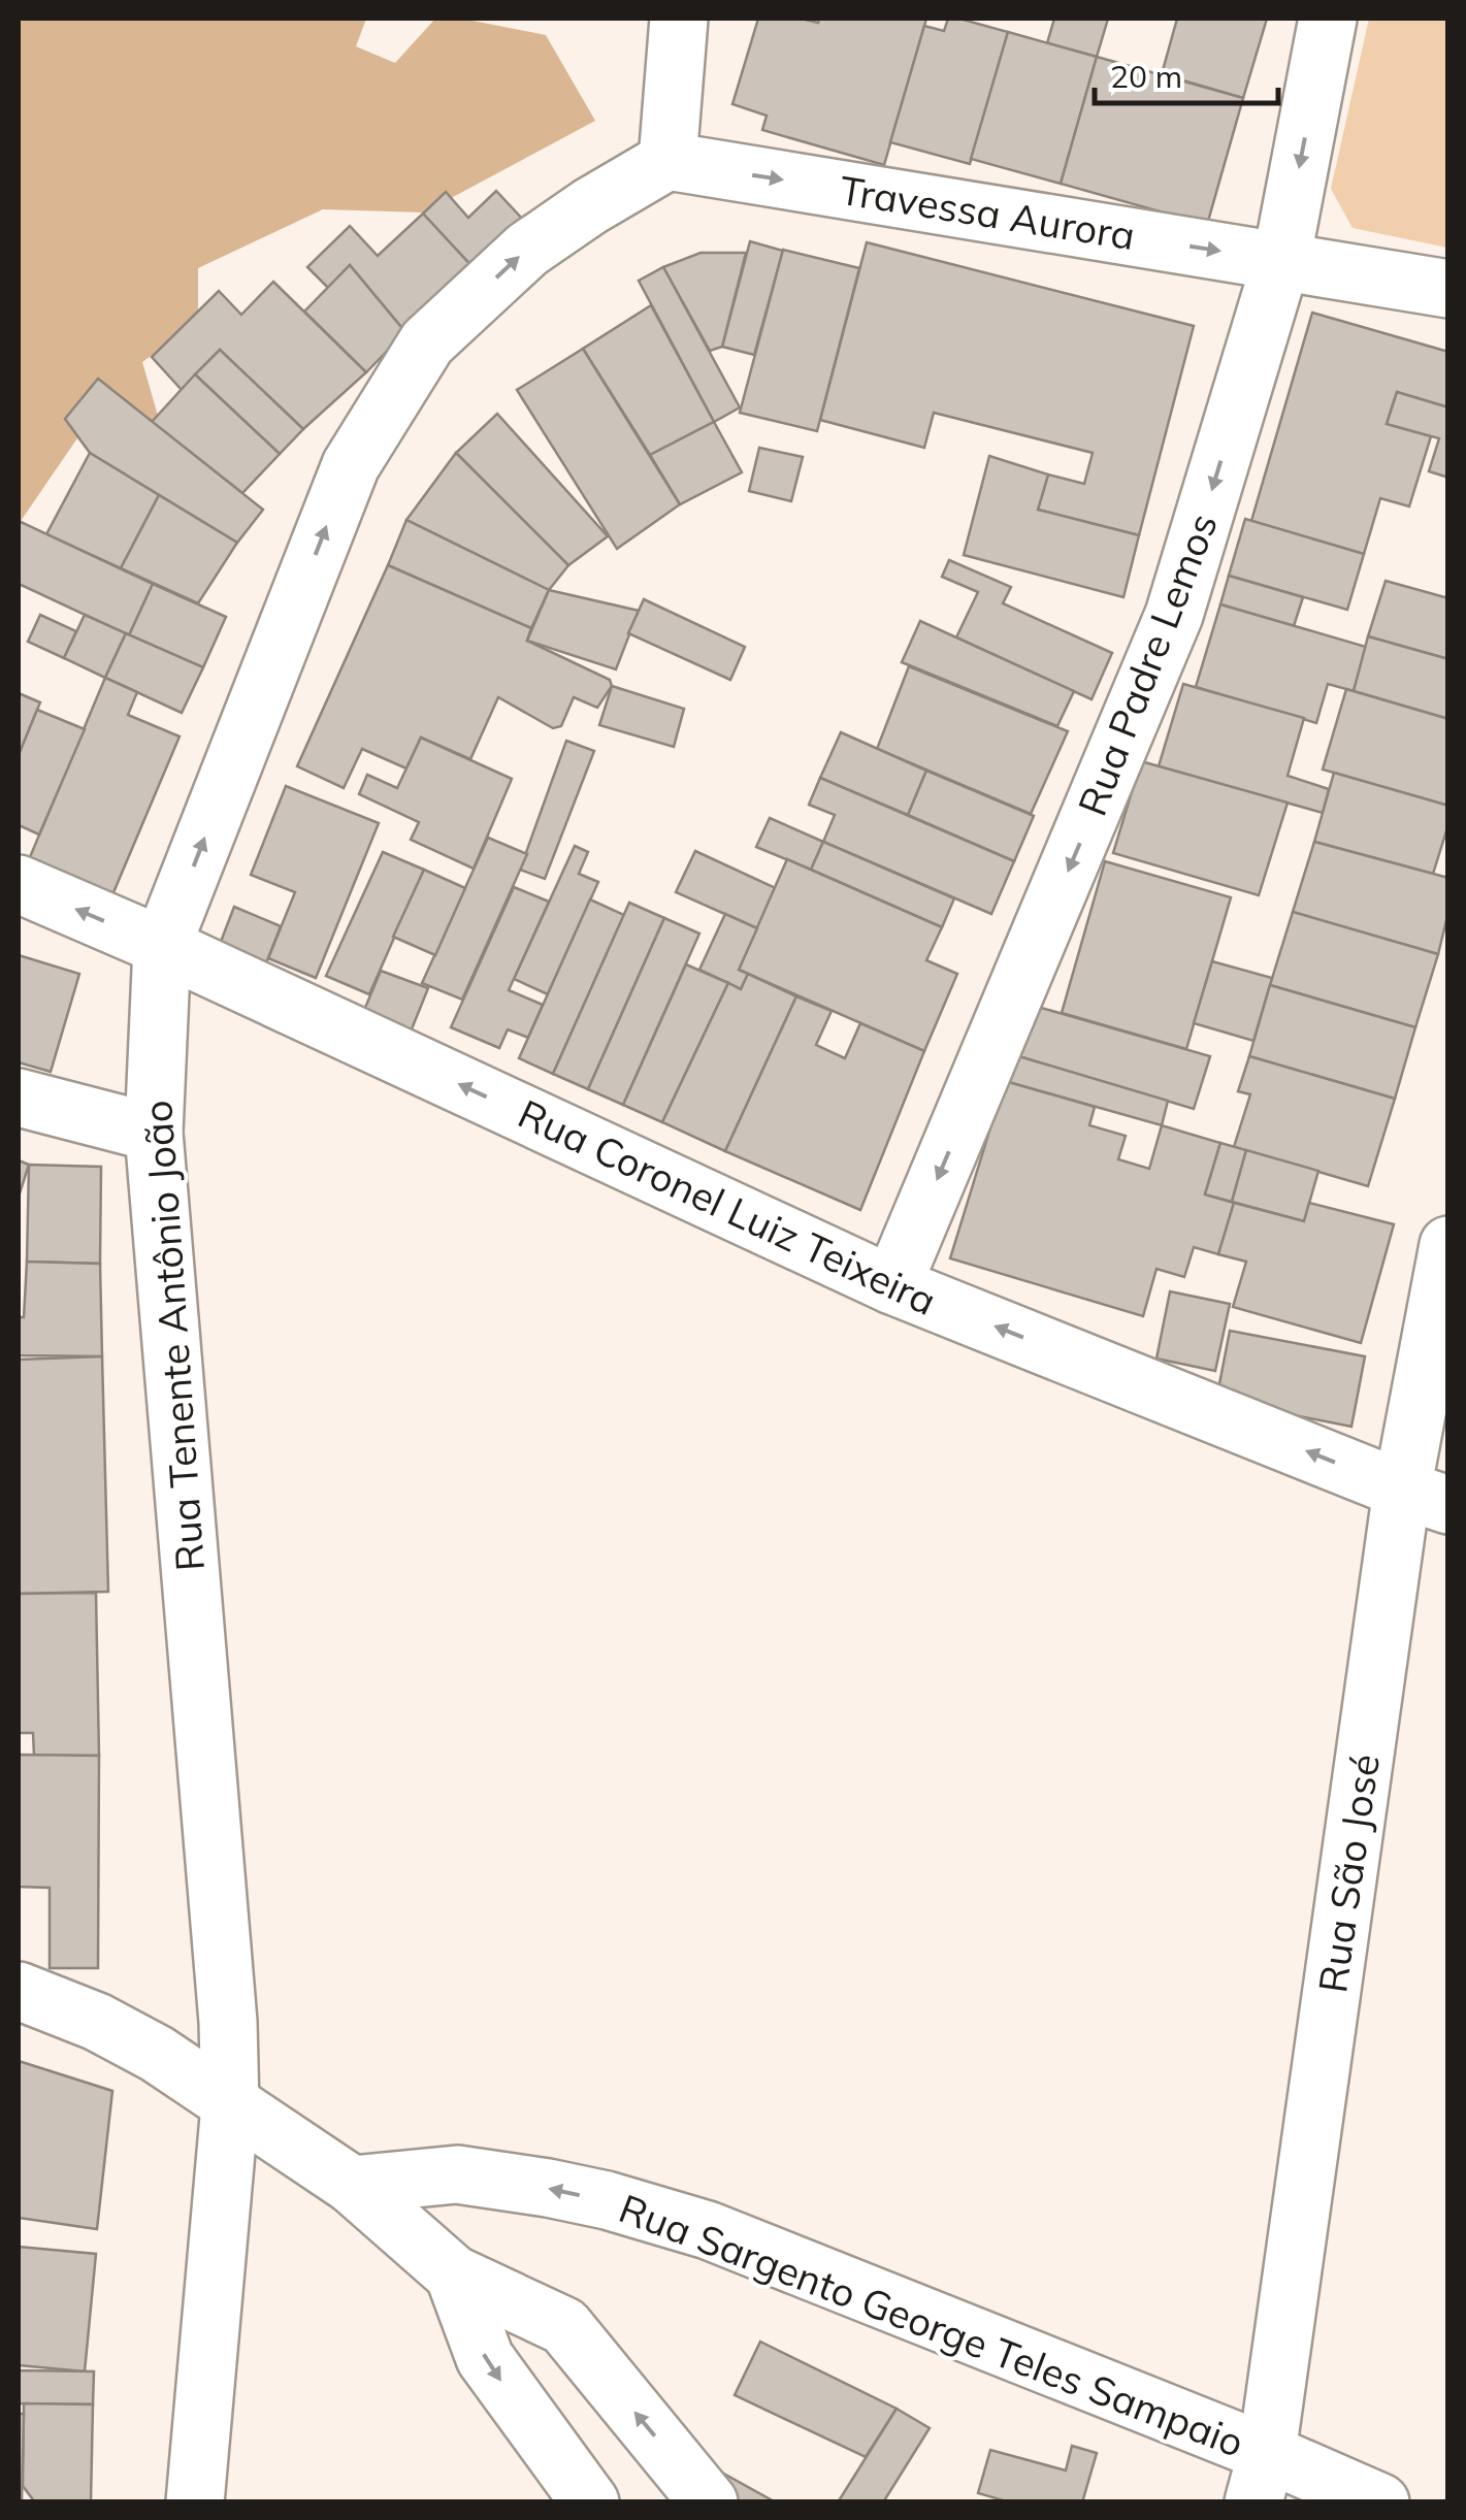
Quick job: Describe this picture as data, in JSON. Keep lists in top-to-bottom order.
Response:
{
  "streets": {
    "street": [
      "Travessa Aurora",
      "Rua Padre Lemos",
      "Rua Coronel Luiz Teixeira",
      "Rua Tenente Antônio João",
      "Rua São José",
      "Rua Sargento George Teles Sampaio"
    ]
  },
  "crossings": [
    ["Travessa Aurora", "Rua Padre Lemos"],
    ["Travessa Aurora", "Rua Tenente Antônio João"],
    ["Rua Padre Lemos", "Rua Coronel Luiz Teixeira"],
    ["Rua Coronel Luiz Teixeira", "Rua Tenente Antônio João"],
    ["Rua Coronel Luiz Teixeira", "Rua São José"],
    ["Rua São José", "Rua Sargento George Teles Sampaio"]
  ],
  "one_way": [
    "Travessa Aurora",
    "Rua Padre Lemos",
    "Rua Coronel Luiz Teixeira",
    "Rua Tenente Antônio João",
    "Rua Sargento George Teles Sampaio"
  ],
  "scale_bar": "20 m"
}
